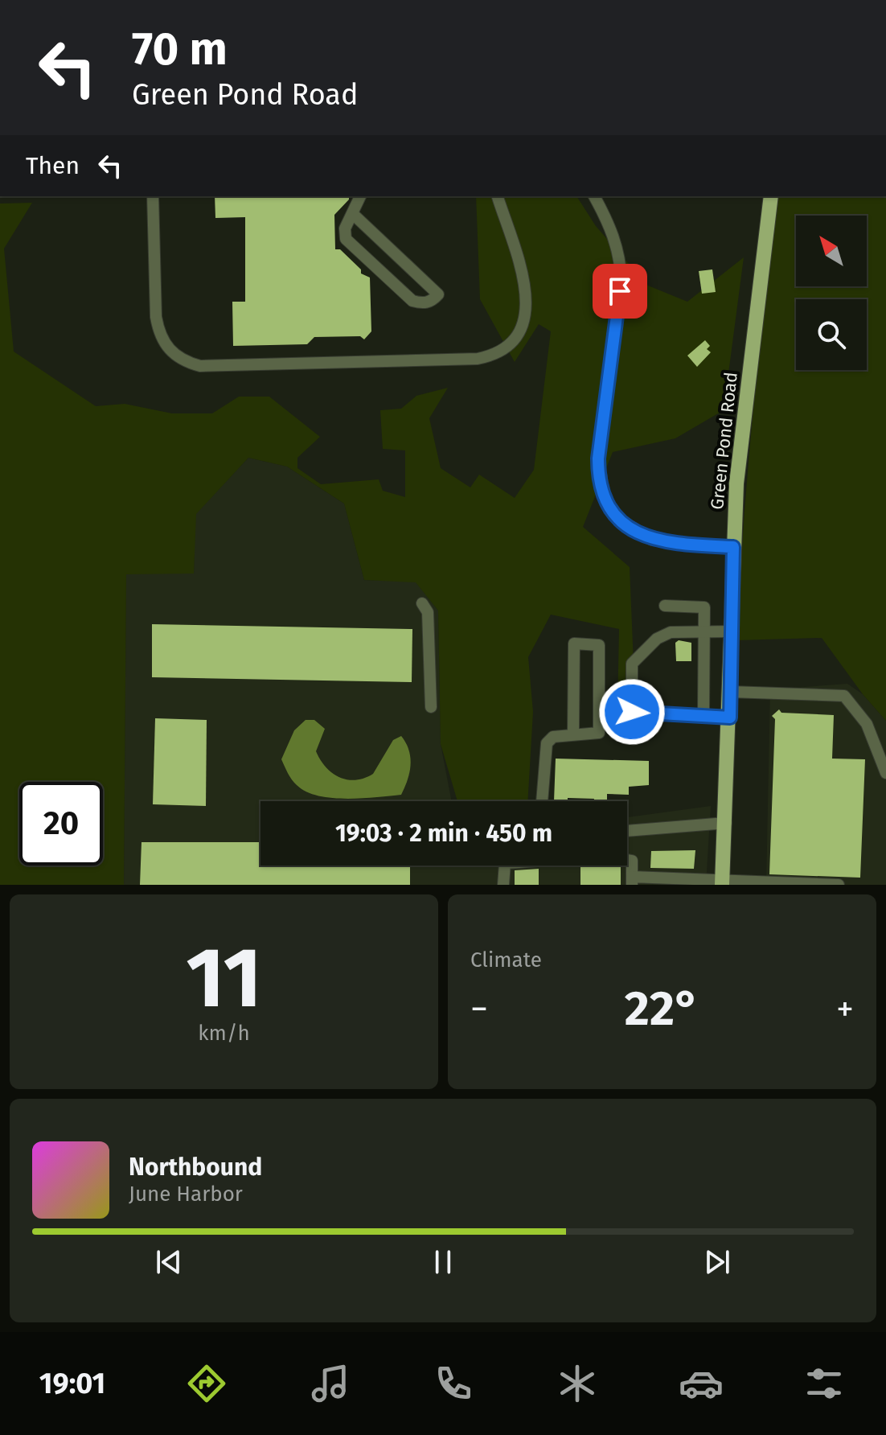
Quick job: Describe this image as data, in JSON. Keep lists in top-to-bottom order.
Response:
{
  "streets": {
    "main road": ["Green Pond Road"]
  },
  "north": "top left",
  "page": {
    "turn": ["70 m", "Green Pond Road"],
    "then": "Then",
    "limit": "20",
    "trip": "19:03 · 2 min · 450 m",
    "tile": [
      ["11", "km/h"],
      "Climate"
    ],
    "heat": ["−", "22°", "+"],
    "song": ["Northbound", "June Harbor"],
    "tabs": "19:01"
  }
}
